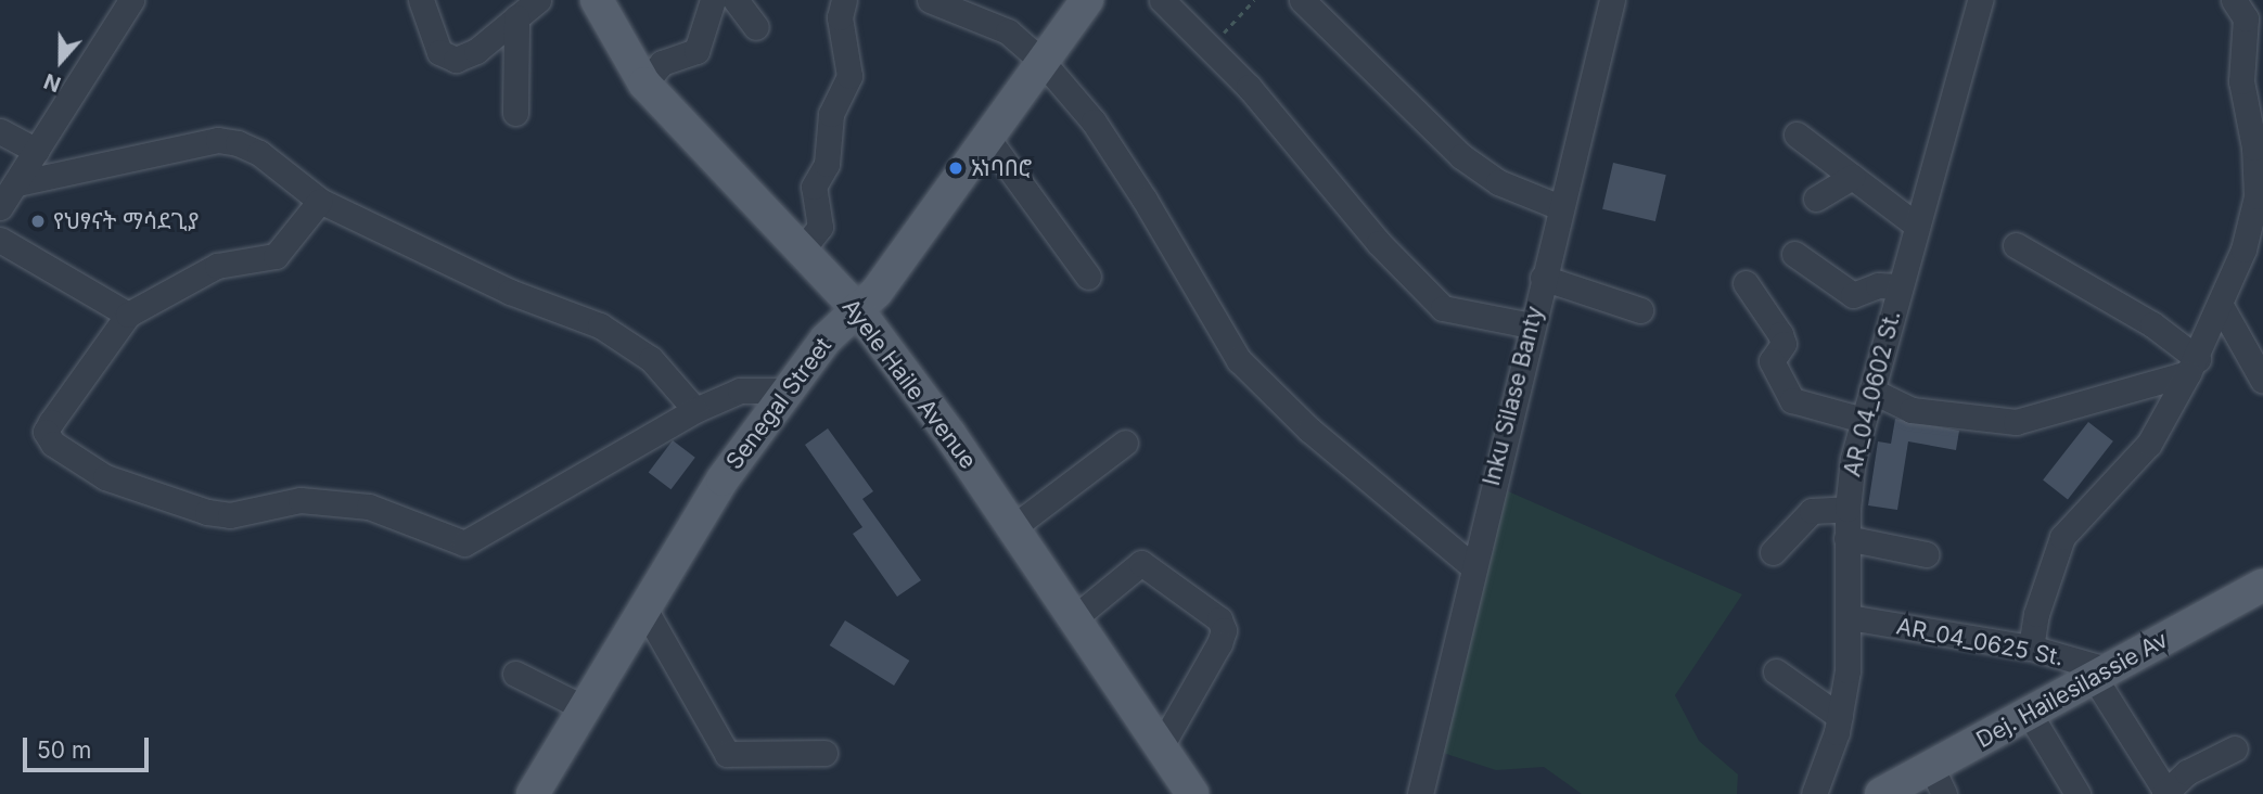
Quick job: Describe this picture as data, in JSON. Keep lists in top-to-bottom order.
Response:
{
  "streets": {
    "main road": ["Ayele Haile Avenue", "Senegal Street", "Dej. Hailesilassie Av"],
    "street": ["AR_04_0602 St.", "Inku Silase Banty", "AR_04_0625 St."]
  },
  "crossings": [
    ["Ayele Haile Avenue", "Senegal Street"],
    ["AR_04_0602 St.", "AR_04_0625 St."],
    ["AR_04_0625 St.", "Dej. Hailesilassie Av"]
  ],
  "places": ["አነባበሮ", "የህፃናት ማሳደጊያ"],
  "scale_bar": "50 m",
  "north": "bottom"
}
